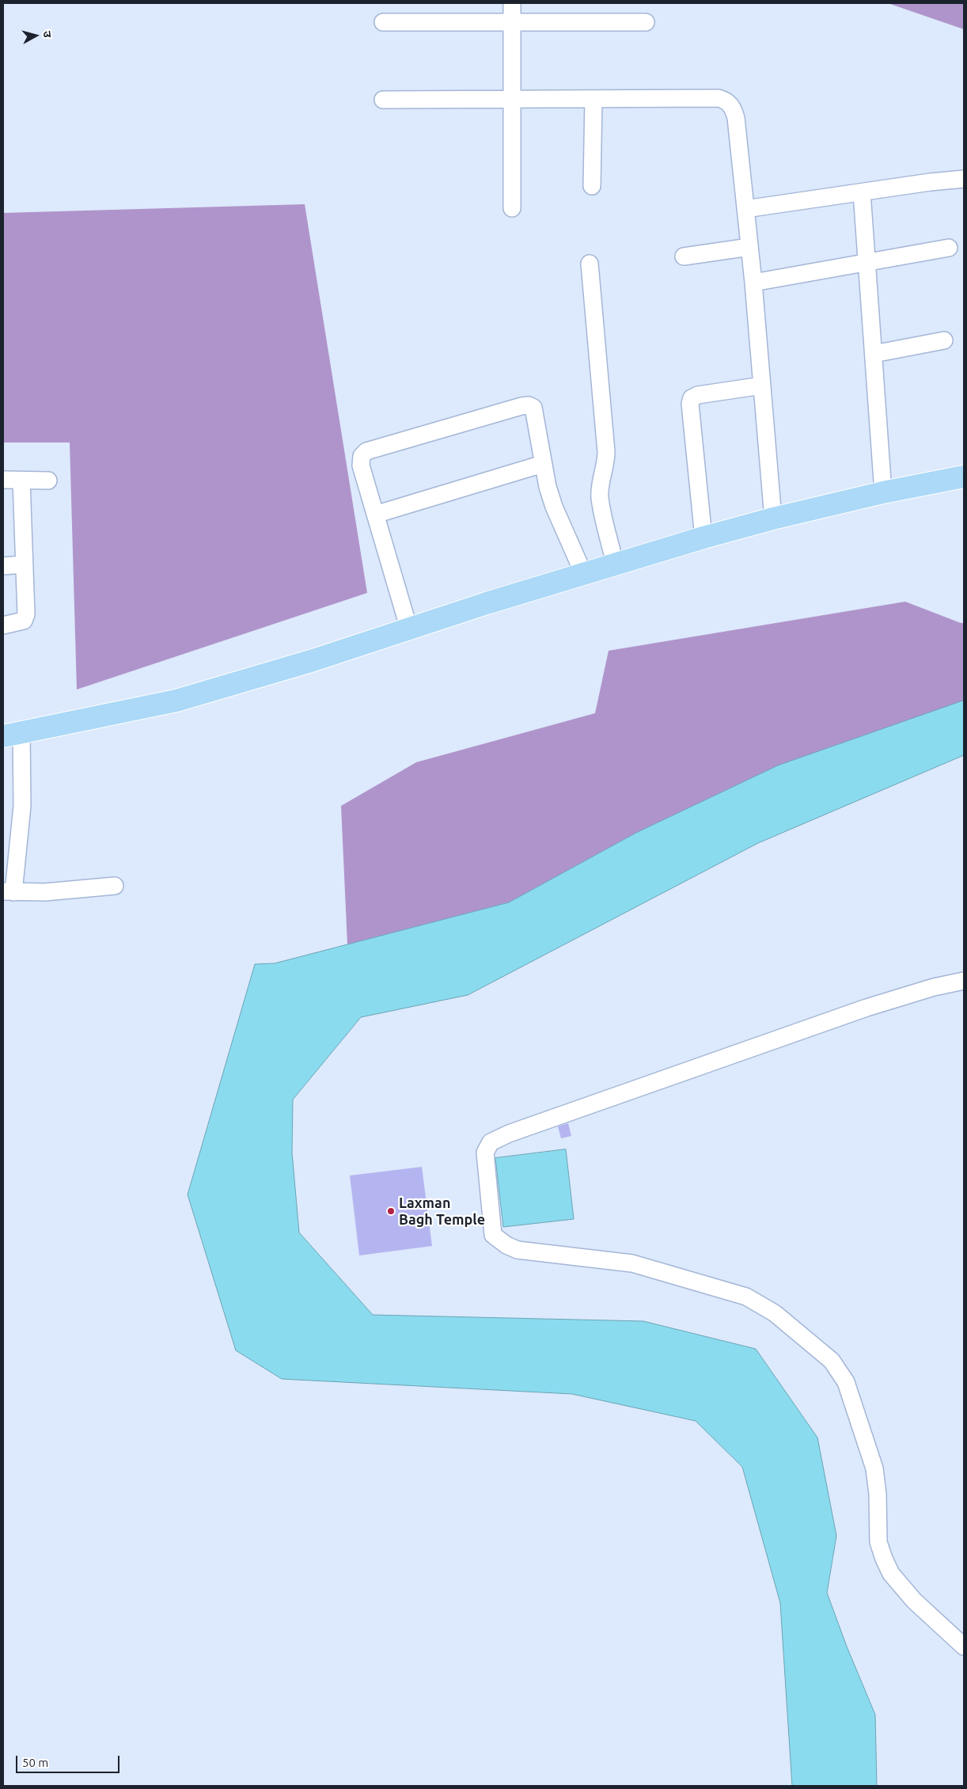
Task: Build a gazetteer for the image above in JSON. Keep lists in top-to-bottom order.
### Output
{
  "places": ["Laxman Bagh Temple"],
  "scale_bar": "50 m",
  "north": "right"
}
